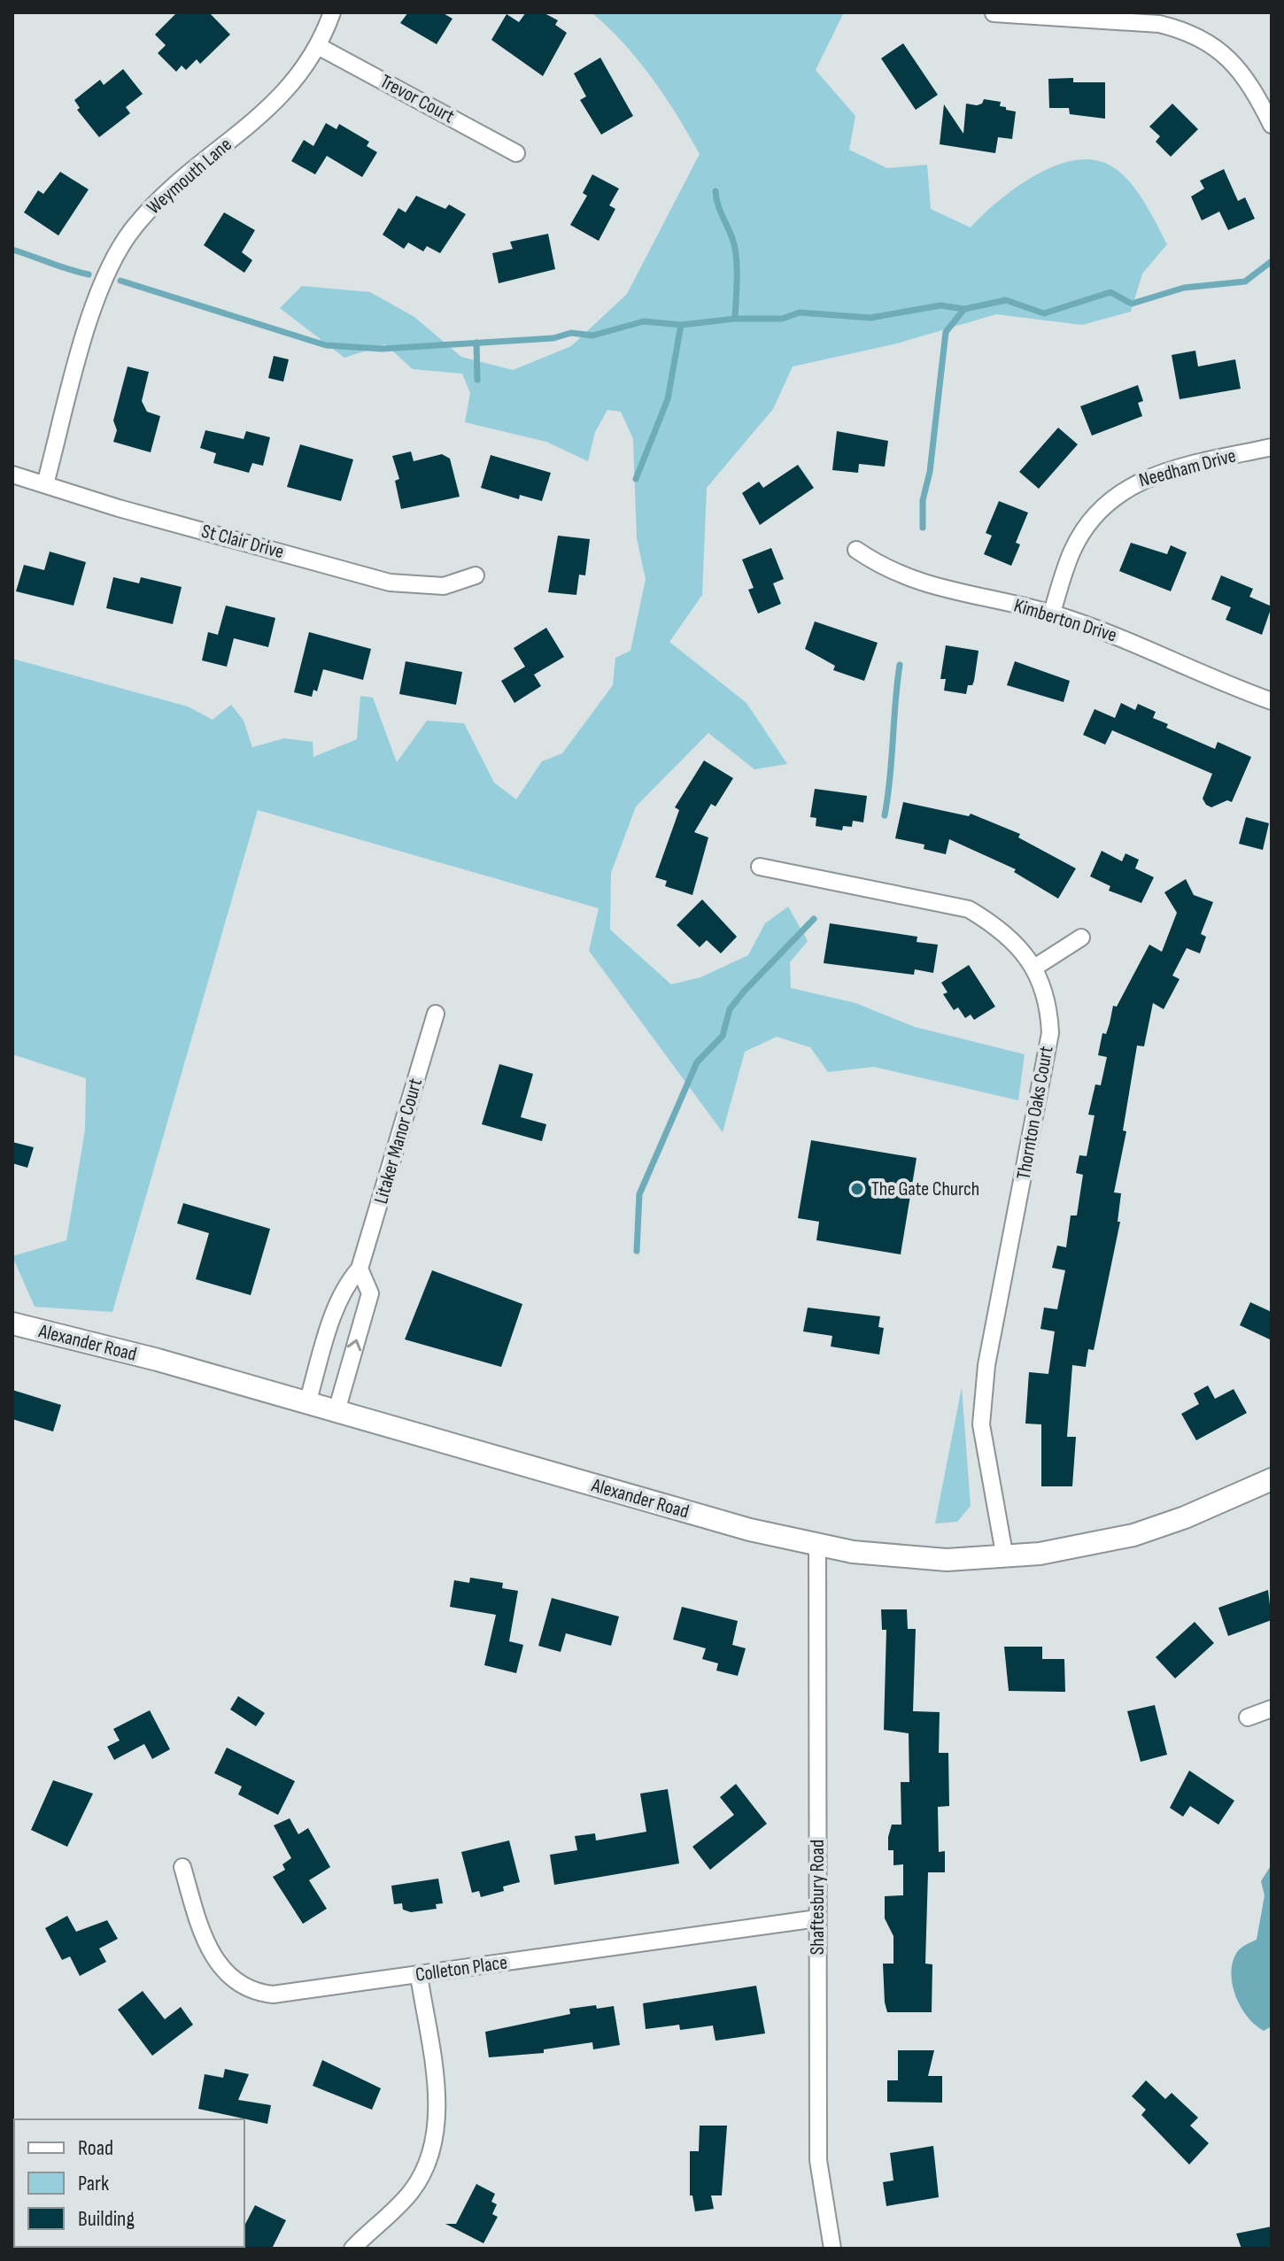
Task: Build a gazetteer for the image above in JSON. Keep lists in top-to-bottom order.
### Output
{
  "streets": {
    "street": [
      "Trevor Court",
      "Weymouth Lane",
      "Needham Drive",
      "St Clair Drive",
      "Kimberton Drive",
      "Thornton Oaks Court",
      "Litaker Manor Court",
      "Alexander Road",
      "Shaftesbury Road",
      "Colleton Place"
    ]
  },
  "crossings": [
    ["Trevor Court", "Weymouth Lane"],
    ["Weymouth Lane", "St Clair Drive"],
    ["Needham Drive", "Kimberton Drive"],
    ["Thornton Oaks Court", "Alexander Road"],
    ["Litaker Manor Court", "Alexander Road"],
    ["Alexander Road", "Shaftesbury Road"],
    ["Shaftesbury Road", "Colleton Place"]
  ],
  "places": ["The Gate Church"],
  "legend": ["Road", "Park", "Building"]
}
